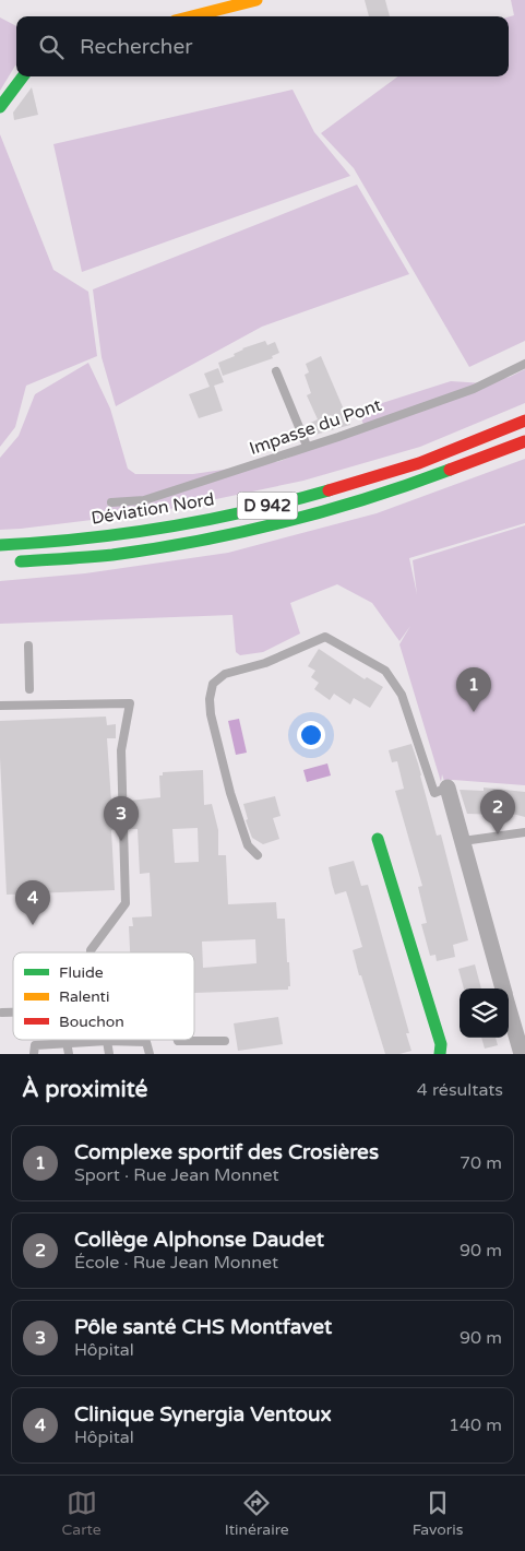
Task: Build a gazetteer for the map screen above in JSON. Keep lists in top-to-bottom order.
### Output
{
  "streets": {
    "main road": ["D 942", "Déviation Nord"],
    "lane": ["Impasse du Pont"]
  },
  "legend": ["Fluide", "Ralenti", "Bouchon"],
  "page": {
    "search": "Rechercher",
    "pins": [
      "1",
      "2",
      "3",
      "4"
    ],
    "heading": ["À proximité", "4 résultats"],
    "list": [
      {
        "mark": "1",
        "name": "Complexe sportif des Crosières",
        "note": "Sport · Rue Jean Monnet",
        "value": "70 m"
      },
      {
        "mark": "2",
        "name": "Collège Alphonse Daudet",
        "note": "École · Rue Jean Monnet",
        "value": "90 m"
      },
      {
        "mark": "3",
        "name": "Pôle santé CHS Montfavet",
        "note": "Hôpital",
        "value": "90 m"
      },
      {
        "mark": "4",
        "name": "Clinique Synergia Ventoux",
        "note": "Hôpital",
        "value": "140 m"
      }
    ],
    "nav": ["Carte", "Itinéraire", "Favoris"]
  }
}
